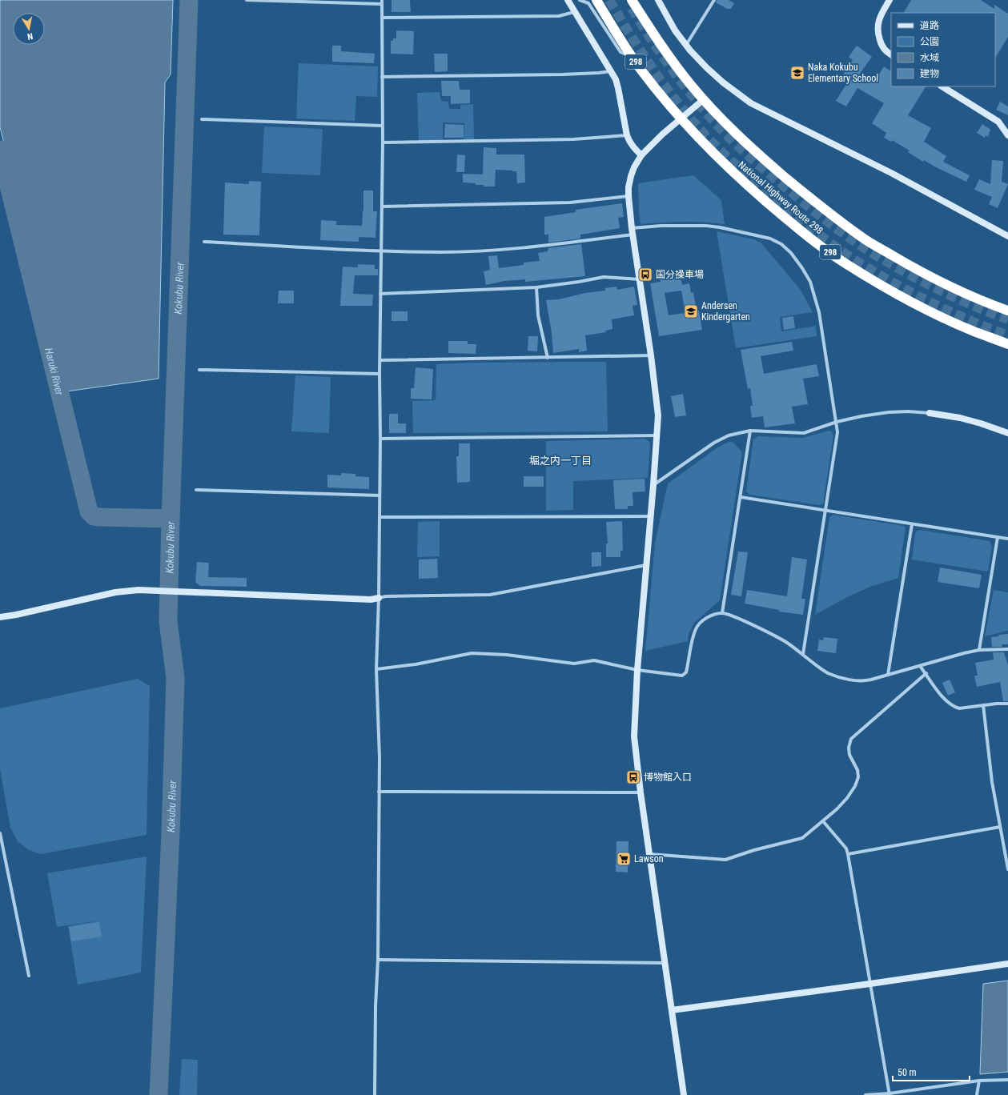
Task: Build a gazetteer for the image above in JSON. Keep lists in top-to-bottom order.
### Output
{
  "streets": {
    "highway": ["298", "National Highway Route 298"]
  },
  "districts": ["堀之内一丁目"],
  "water": ["Kokubu River", "Haruki River"],
  "places": {
    "school or university": ["Naka Kokubu Elementary School", "Andersen Kindergarten"],
    "bus stop": ["国分操車場", "博物館入口"],
    "supermarket": ["Lawson"]
  },
  "legend": [
    "道路",
    "公園",
    "水域",
    "建物"
  ],
  "scale_bar": "50 m",
  "north": "bottom"
}
